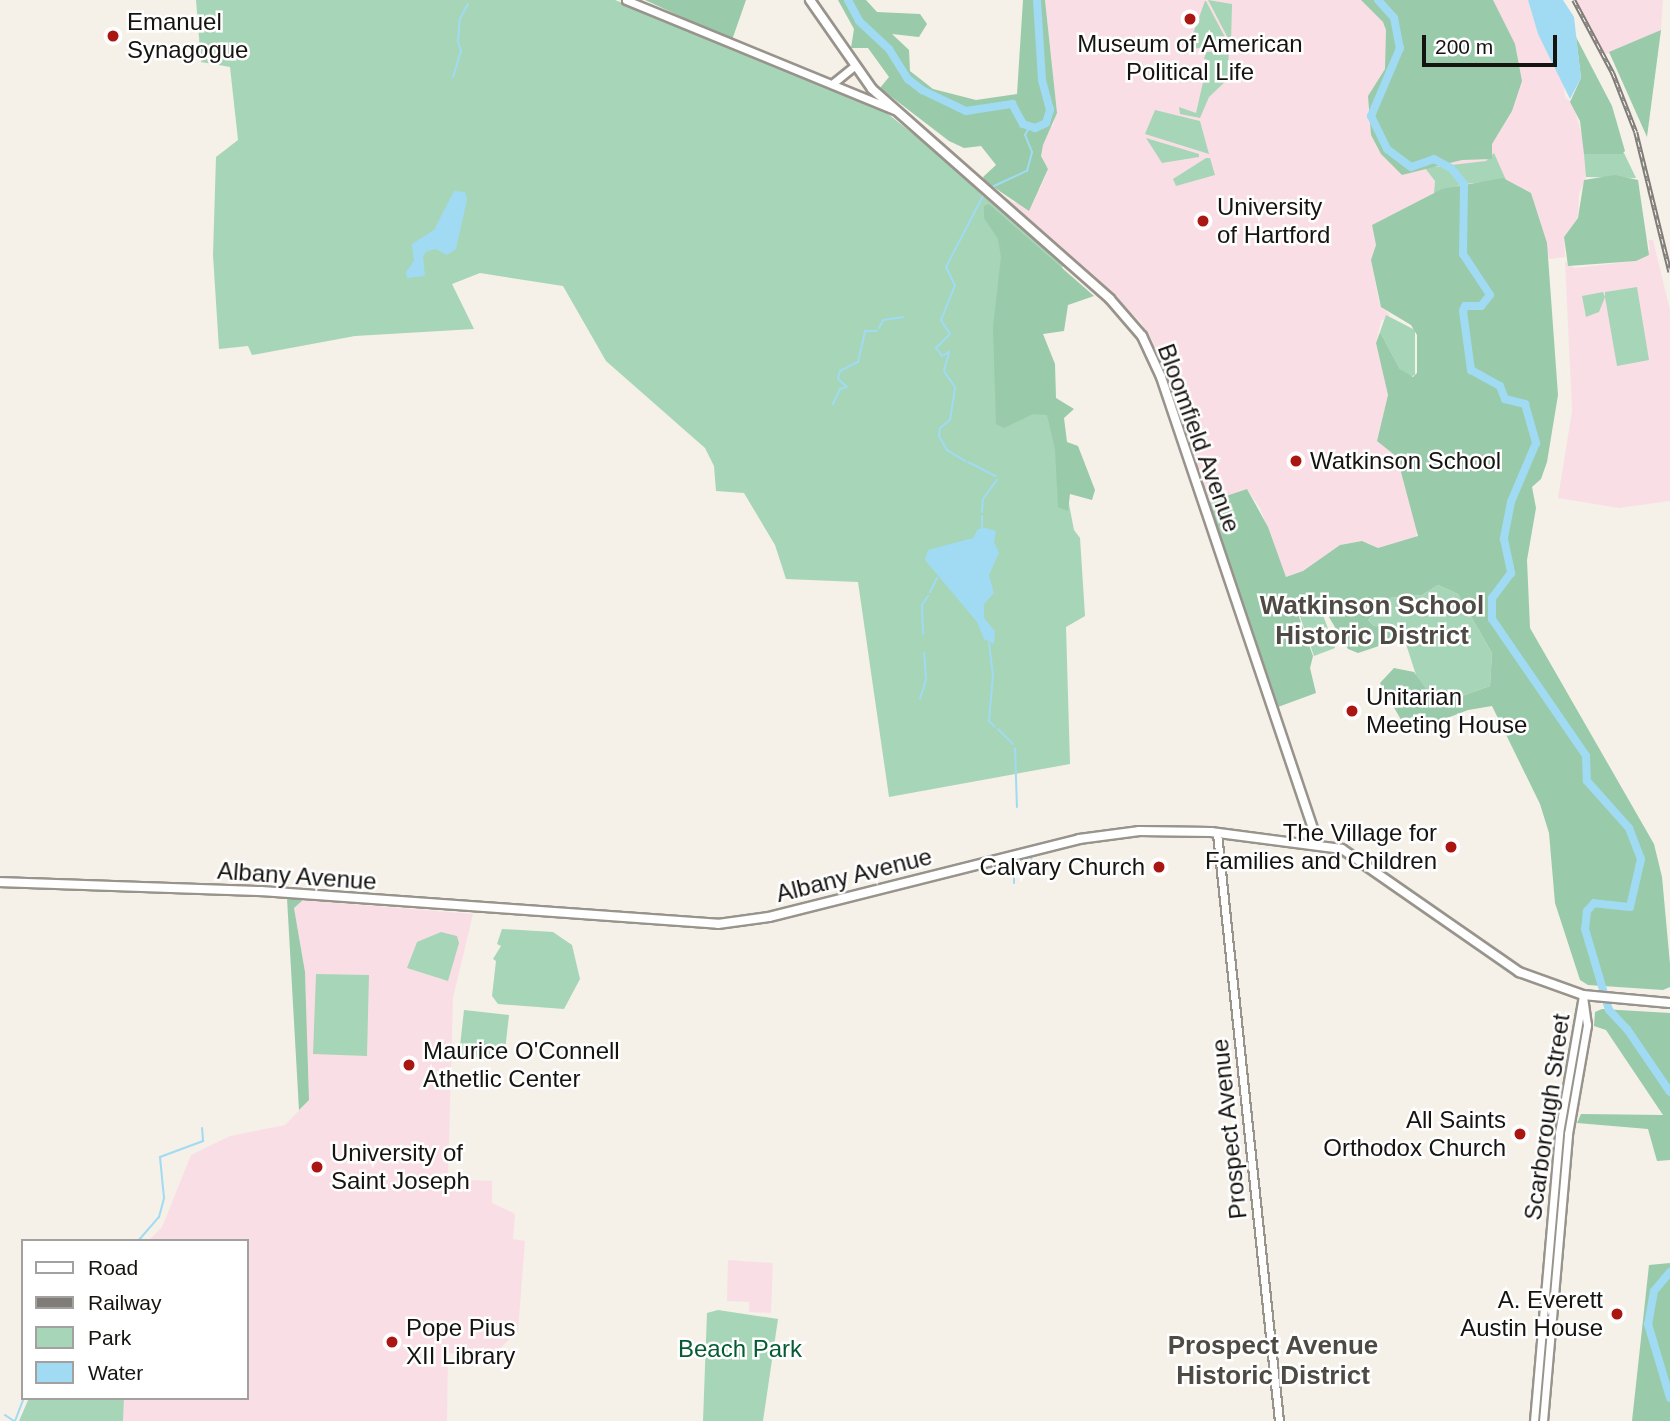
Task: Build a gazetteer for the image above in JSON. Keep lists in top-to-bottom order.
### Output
{
  "streets": {
    "main road": [
      "Bloomfield Avenue",
      "Albany Avenue",
      "Scarborough Street",
      "Prospect Avenue"
    ]
  },
  "crossings": [
    ["Bloomfield Avenue", "Albany Avenue"],
    ["Albany Avenue", "Scarborough Street"],
    ["Albany Avenue", "Prospect Avenue"]
  ],
  "districts": ["Watkinson School Historic District", "Prospect Avenue Historic District"],
  "parks": ["Beach Park"],
  "places": [
    "Museum of American Political Life",
    "Emanuel Synagogue",
    "University of Hartford",
    "Watkinson School",
    "Unitarian Meeting House",
    "The Village for Families and Children",
    "Calvary Church",
    "Maurice O'Connell Athetlic Center",
    "All Saints Orthodox Church",
    "University of Saint Joseph",
    "A. Everett Austin House",
    "Pope Pius XII Library"
  ],
  "legend": [
    "Road",
    "Railway",
    "Park",
    "Water"
  ],
  "scale_bar": "200 m"
}
